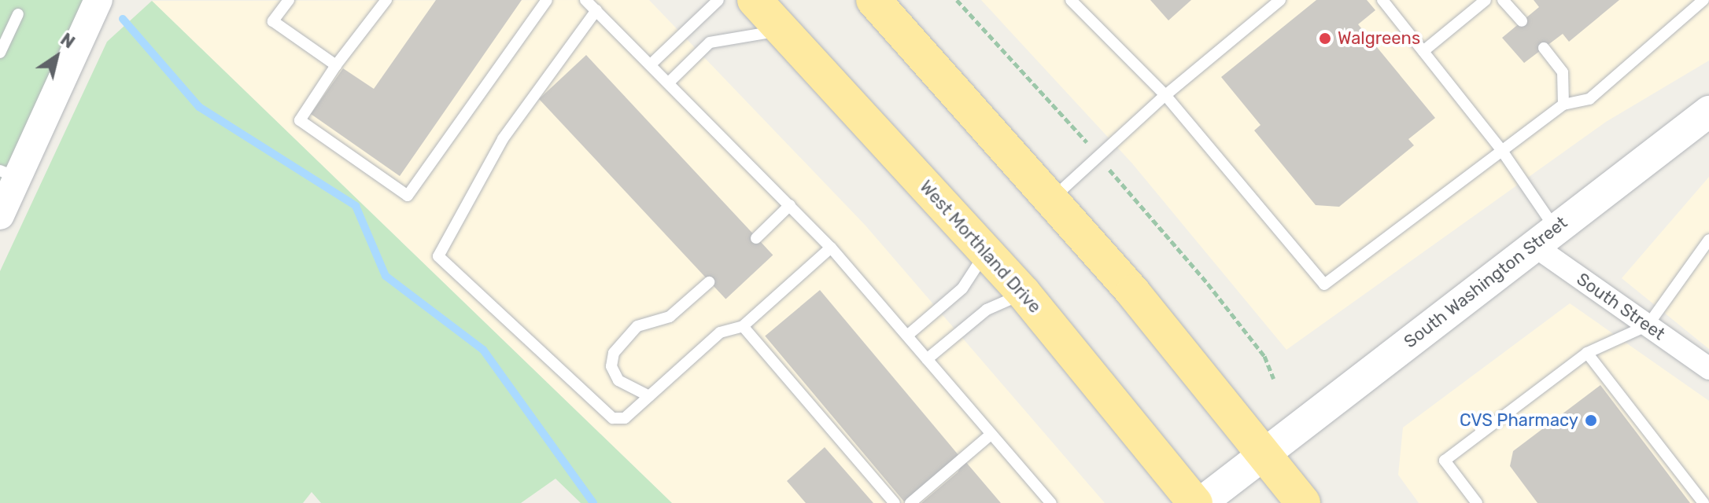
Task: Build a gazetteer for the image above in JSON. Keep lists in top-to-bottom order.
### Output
{
  "streets": {
    "highway": ["West Morthland Drive"],
    "main road": ["South Washington Street"],
    "street": ["South Street"]
  },
  "crossings": [
    ["South Washington Street", "South Street"]
  ],
  "places": ["Walgreens", "CVS Pharmacy"],
  "north": "top right"
}
